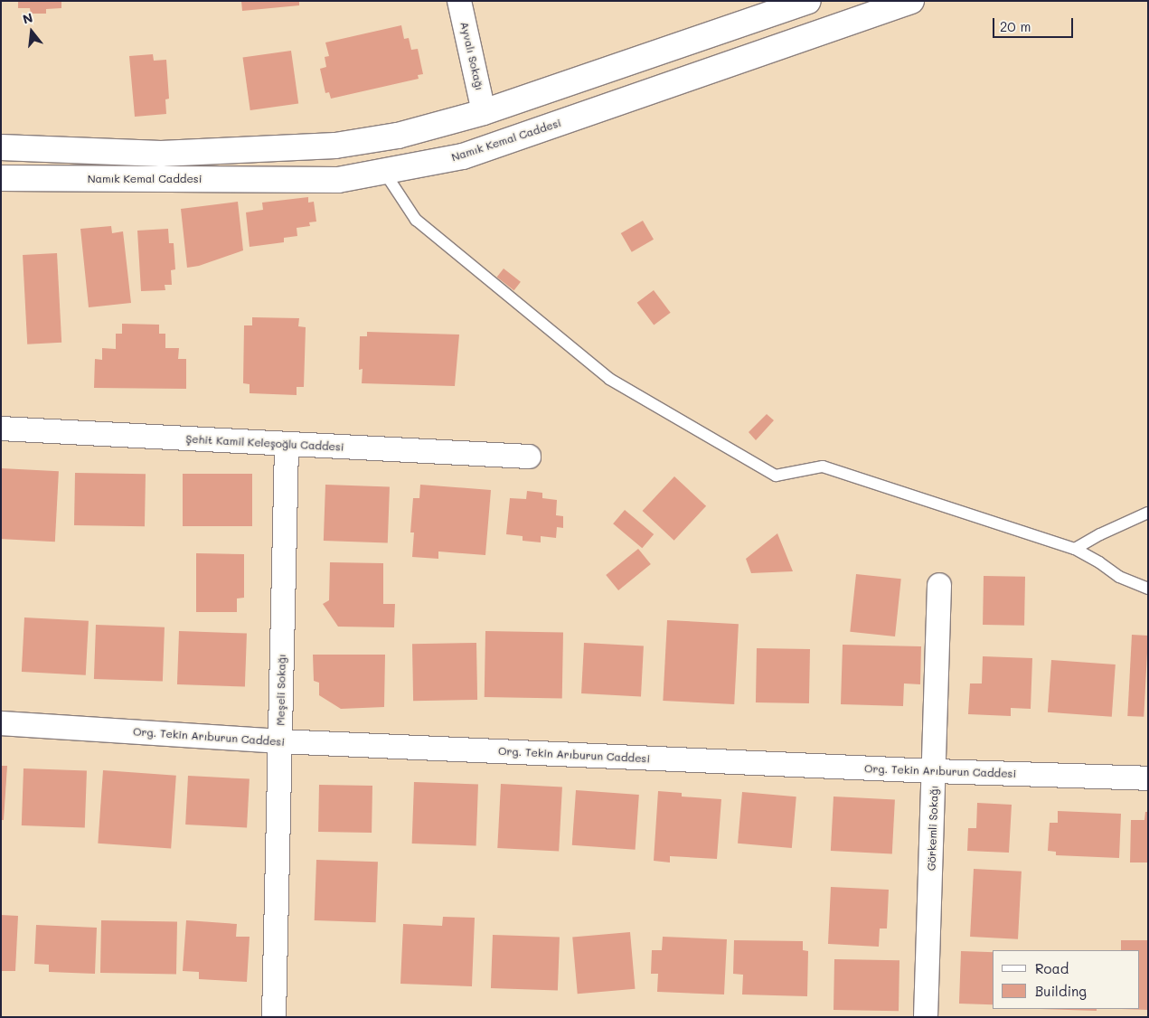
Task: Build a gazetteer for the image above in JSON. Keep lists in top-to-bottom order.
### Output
{
  "streets": {
    "street": [
      "Ayvalı Sokağı",
      "Namık Kemal Caddesi",
      "Şehit Kamil Keleşoğlu Caddesi",
      "Meşeli Sokağı",
      "Org. Tekin Arıburun Caddesi",
      "Görkemli Sokağı"
    ]
  },
  "crossings": [
    ["Şehit Kamil Keleşoğlu Caddesi", "Meşeli Sokağı"],
    ["Meşeli Sokağı", "Org. Tekin Arıburun Caddesi"],
    ["Org. Tekin Arıburun Caddesi", "Görkemli Sokağı"]
  ],
  "legend": ["Road", "Building"],
  "scale_bar": "20 m",
  "north": "top"
}
